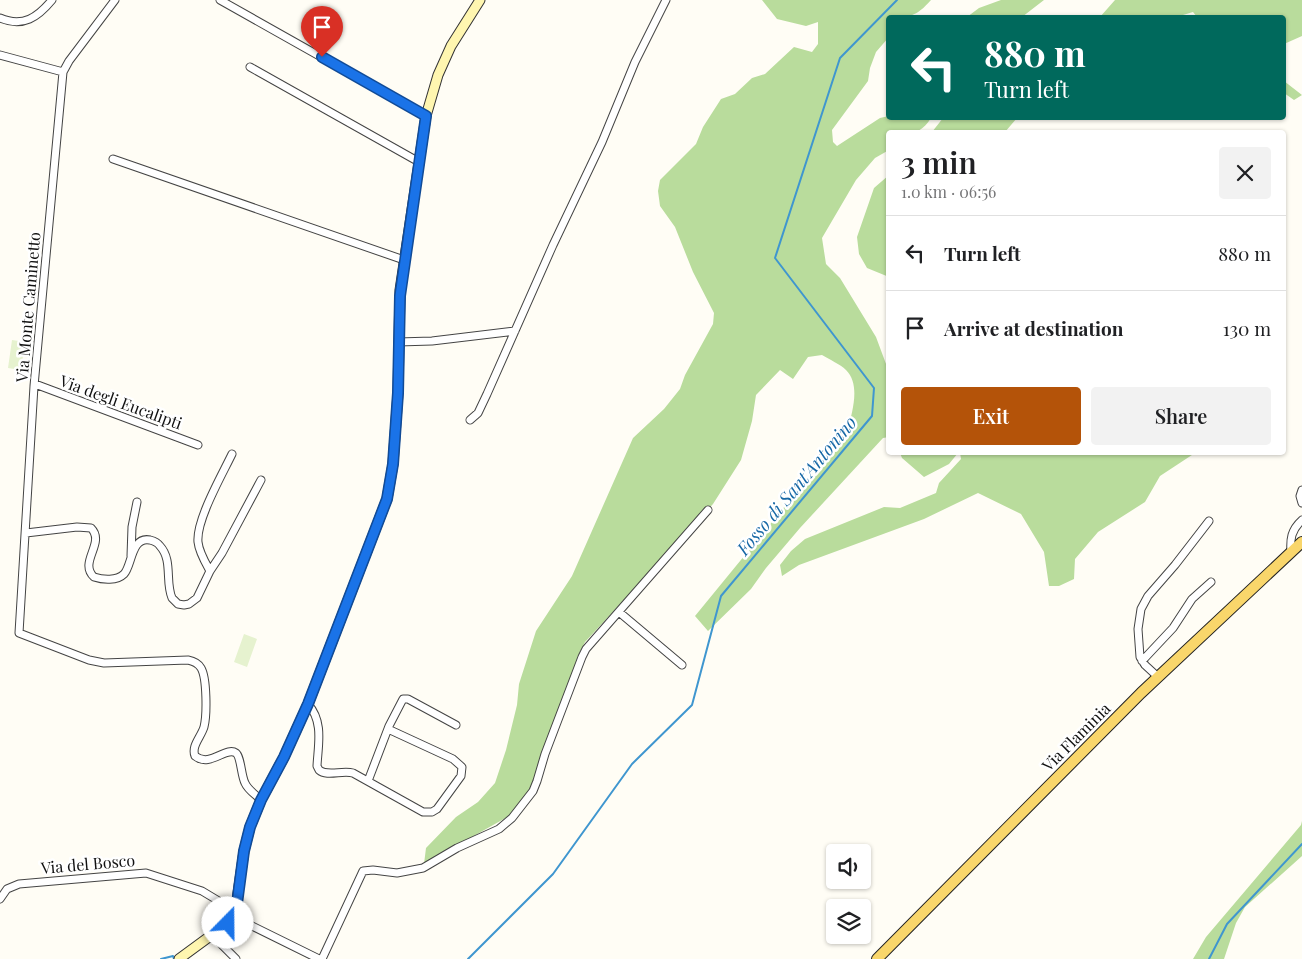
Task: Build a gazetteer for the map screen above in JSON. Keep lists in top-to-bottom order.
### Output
{
  "streets": {
    "main road": ["Via Flaminia"],
    "street": ["Via Monte Caminetto", "Via degli Eucalipti", "Via del Bosco"]
  },
  "crossings": [
    ["Via Monte Caminetto", "Via degli Eucalipti"]
  ],
  "water": ["Fosso di Sant'Antonino"],
  "page": {
    "turn": ["880 m", "Turn left"],
    "heading": ["3 min", "1.0 km · 06:56"],
    "list": [
      {
        "name": "Turn left",
        "value": "880 m"
      },
      {
        "name": "Arrive at destination",
        "value": "130 m"
      }
    ],
    "buttons": ["Exit", "Share"]
  }
}
